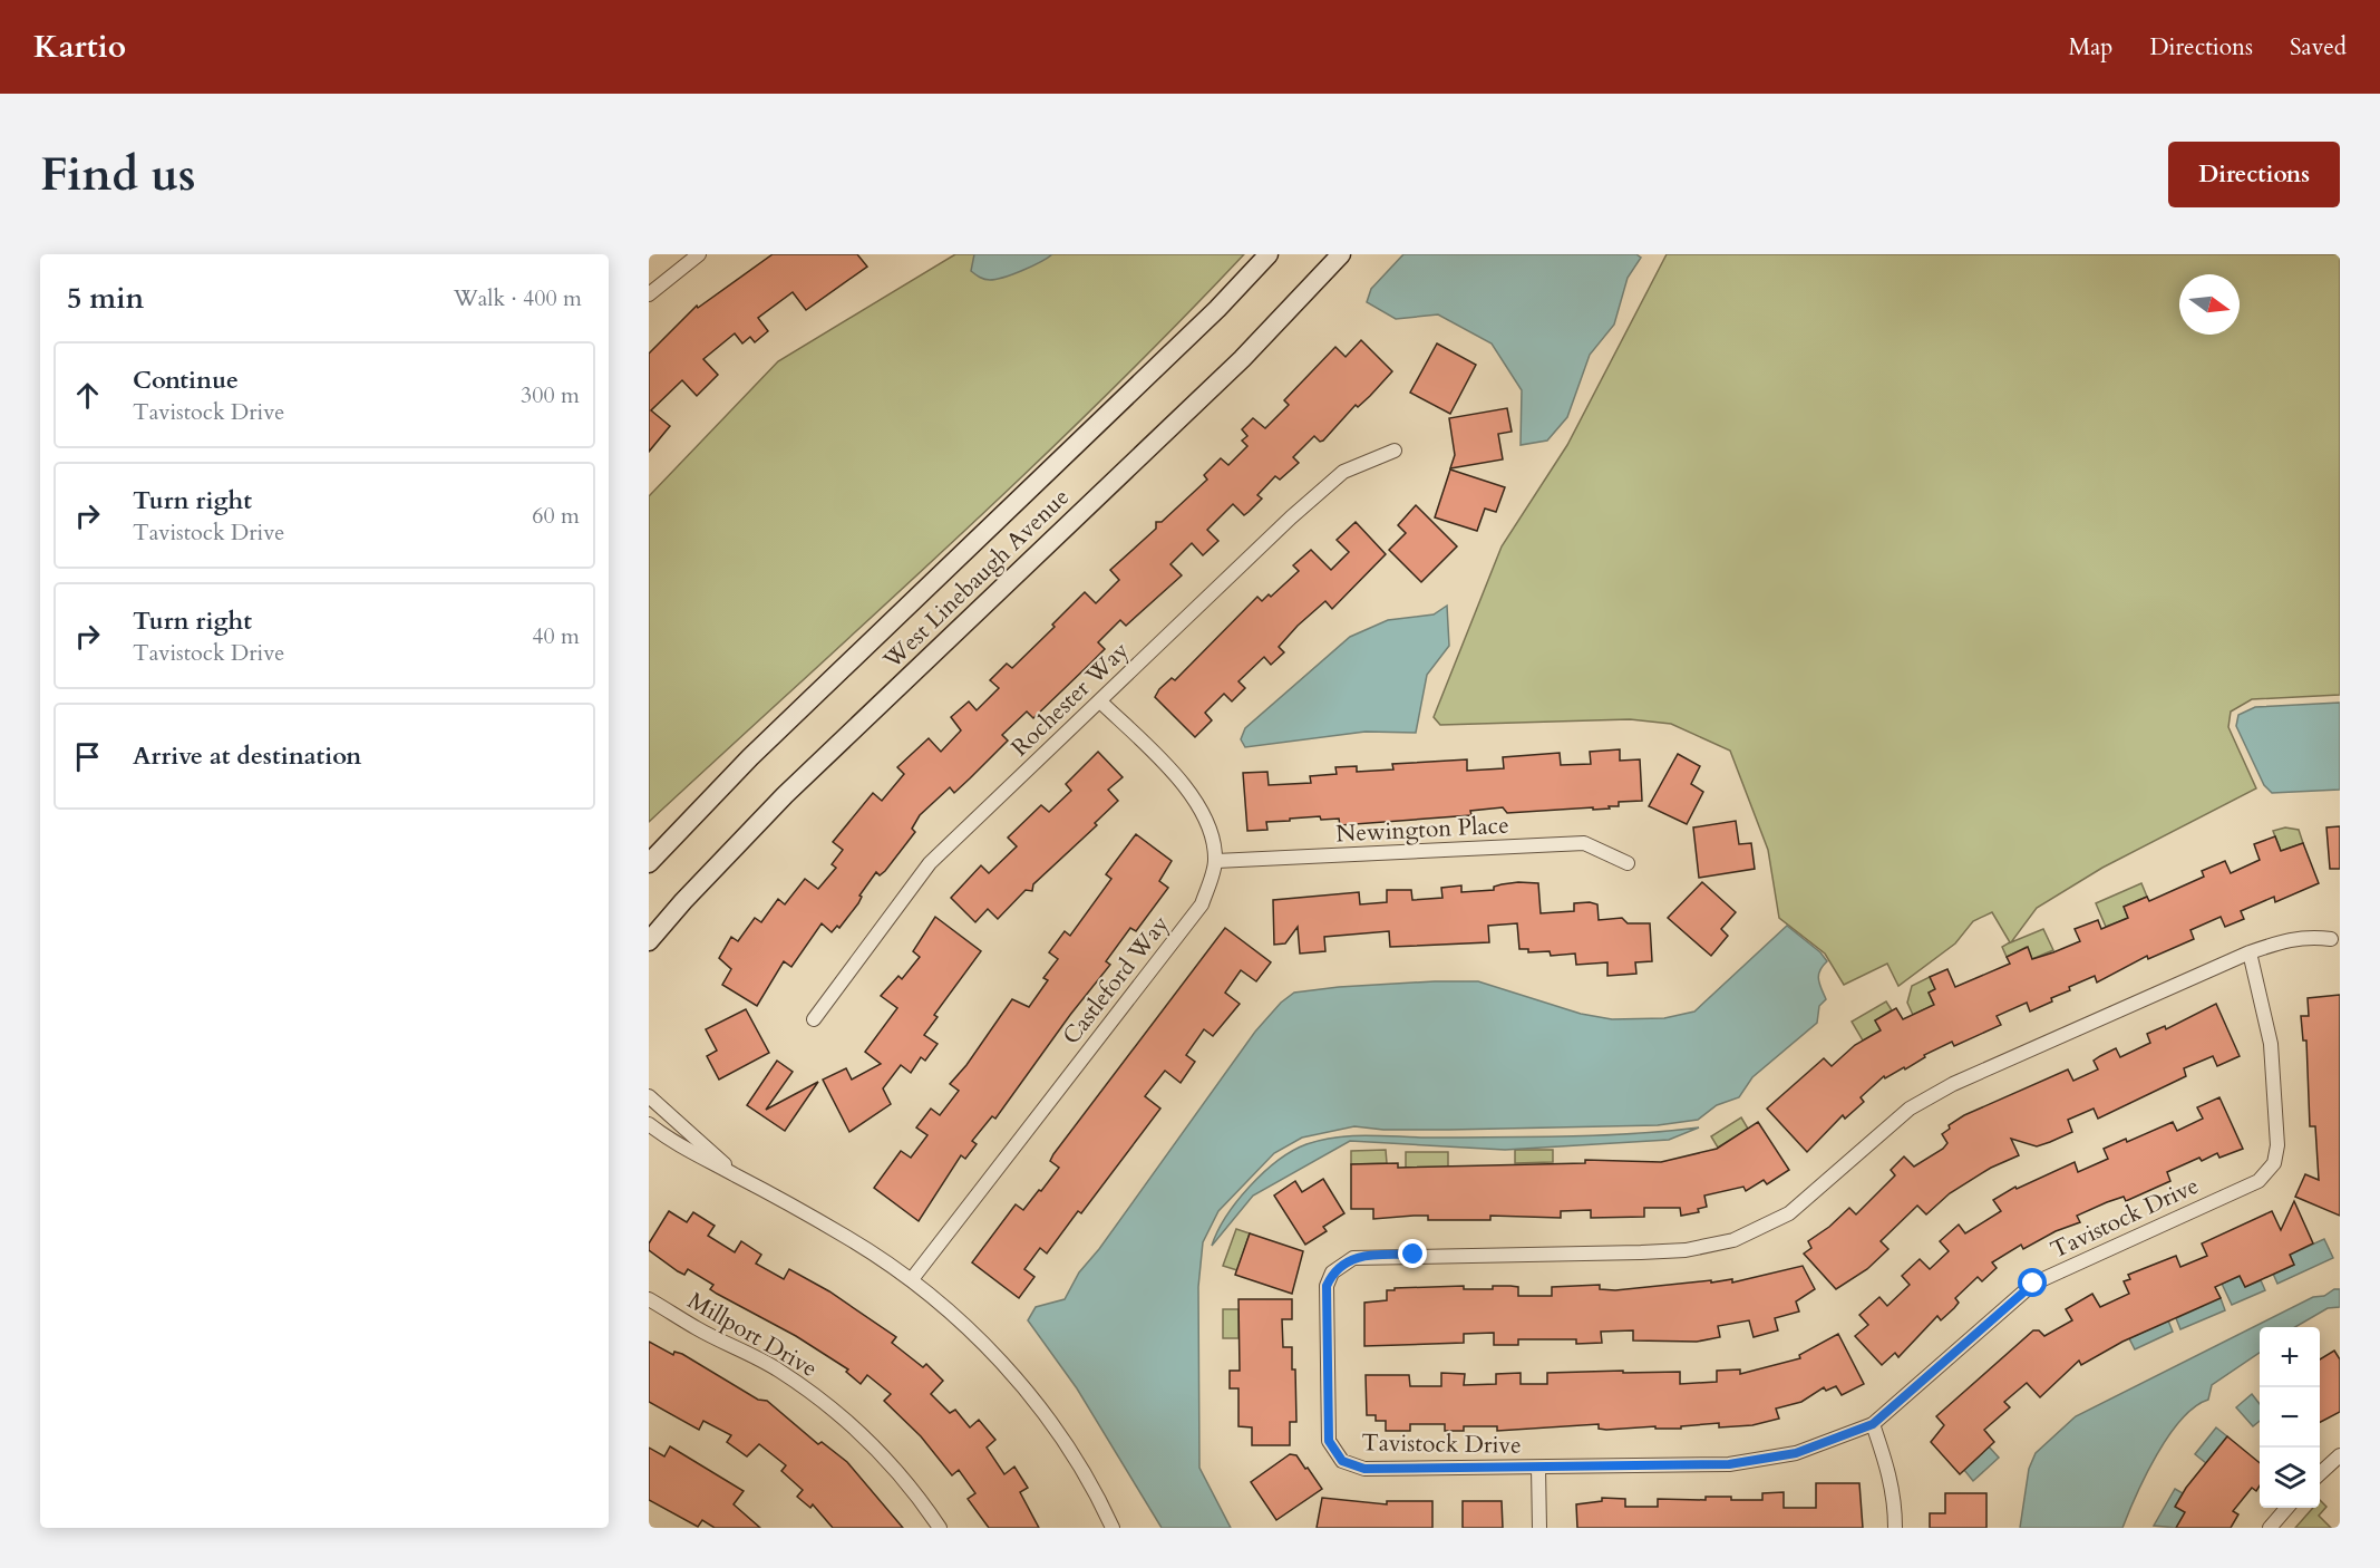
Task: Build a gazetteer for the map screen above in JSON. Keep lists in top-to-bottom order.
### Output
{
  "streets": {
    "main road": ["West Linebaugh Avenue"],
    "street": [
      "Rochester Way",
      "Newington Place",
      "Castleford Way",
      "Tavistock Drive",
      "Millport Drive"
    ]
  },
  "crossings": [
    ["Rochester Way", "Castleford Way"],
    ["Newington Place", "Castleford Way"]
  ],
  "north": "right",
  "page": {
    "header": "Kartio",
    "nav": ["Map", "Directions", "Saved"],
    "buttons": "Directions",
    "title": "Find us",
    "heading": ["5 min", "Walk · 400 m"],
    "list": [
      ["Continue", "Tavistock Drive", "300 m"],
      ["Turn right", "Tavistock Drive", "60 m"],
      ["Turn right", "Tavistock Drive", "40 m"],
      "Arrive at destination"
    ],
    "map_buttons": ["+", "−"]
  }
}
